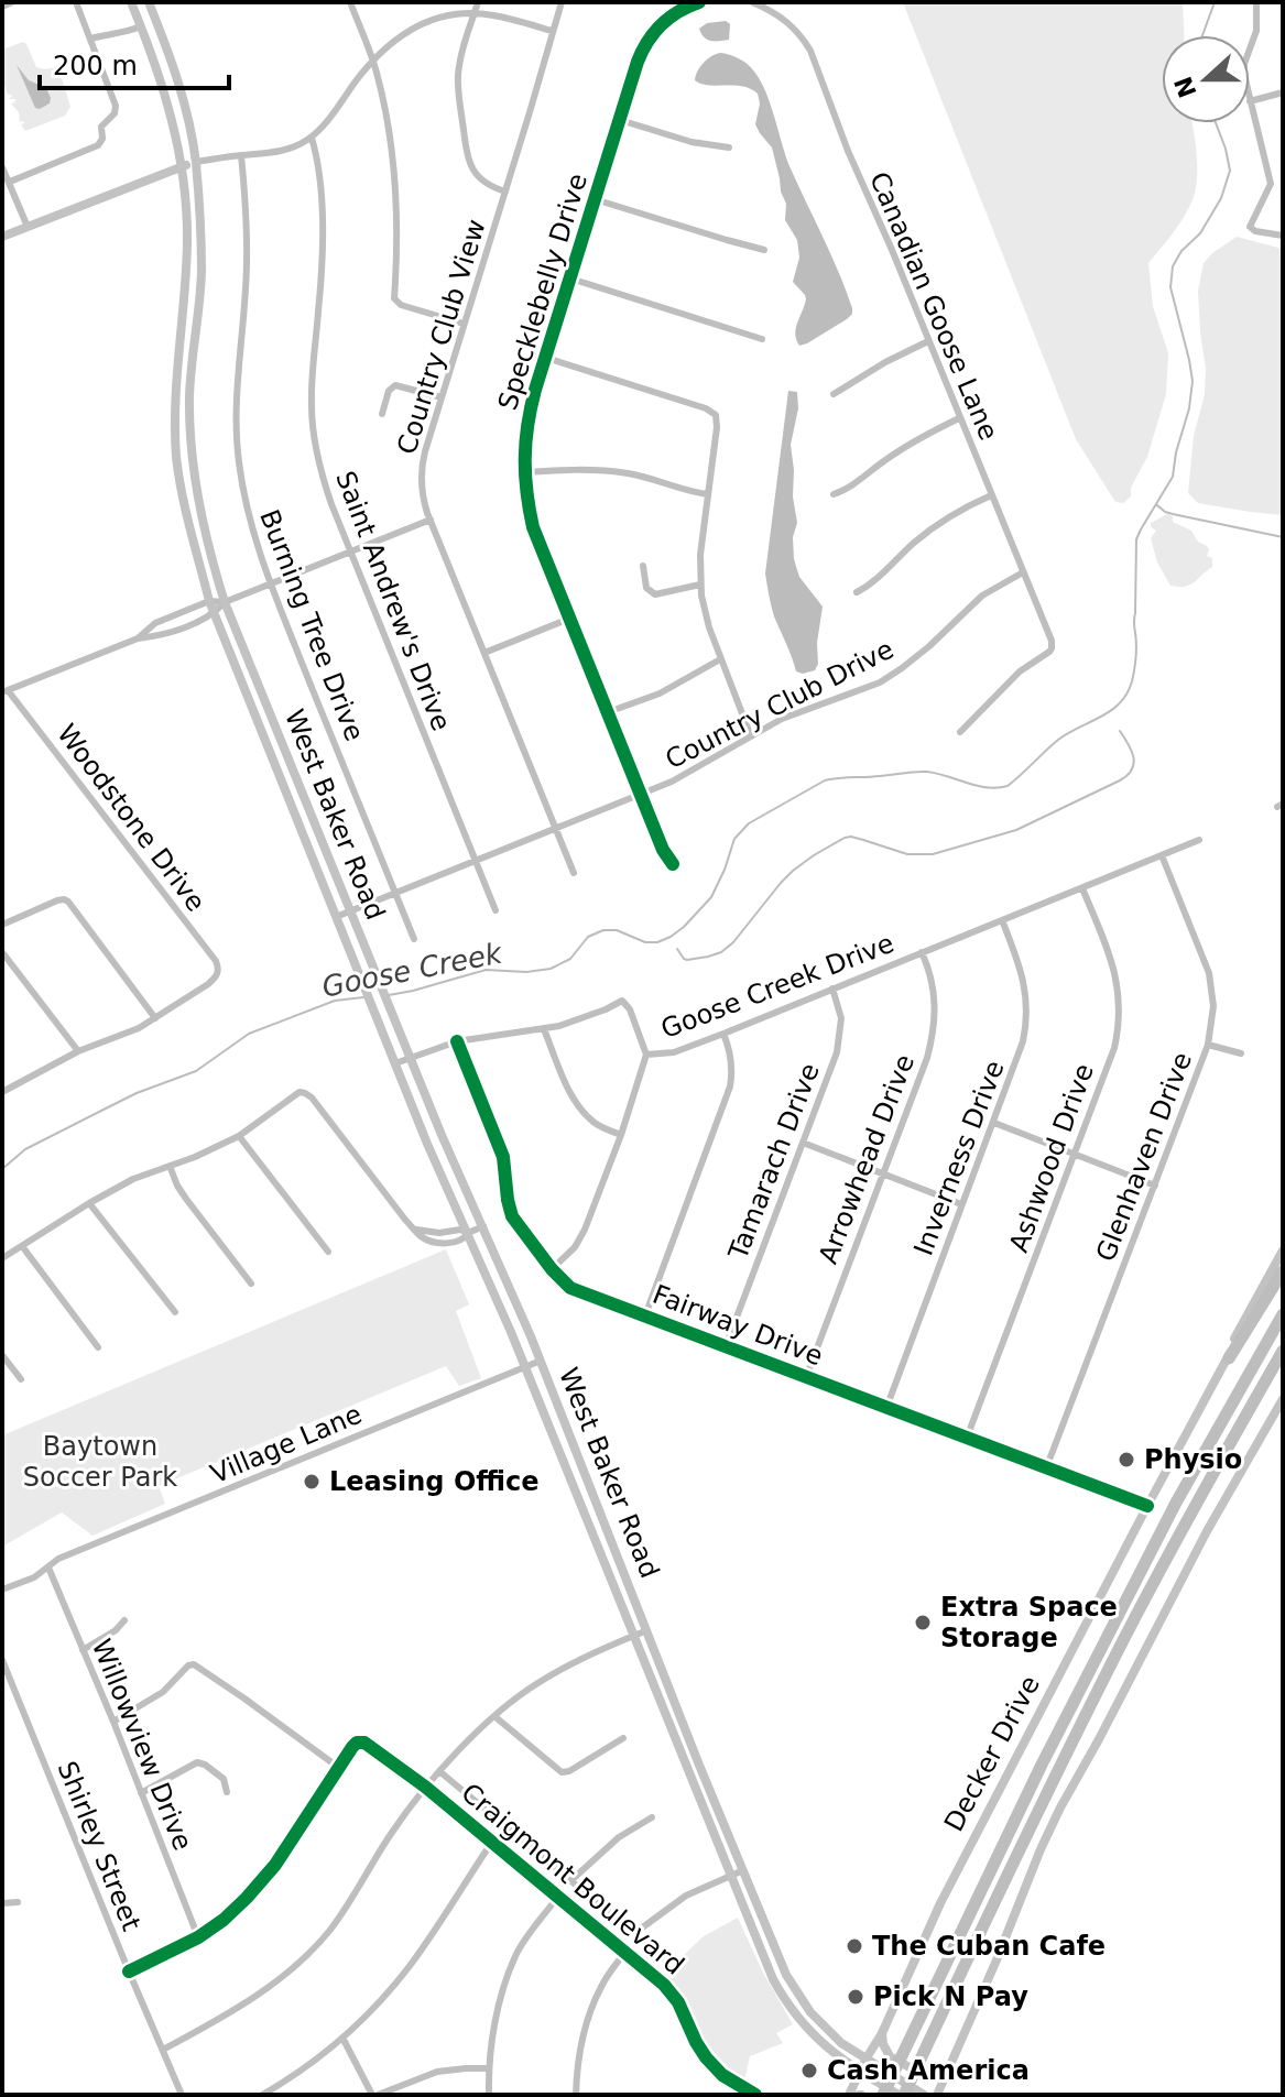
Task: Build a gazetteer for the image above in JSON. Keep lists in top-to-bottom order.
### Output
{
  "streets": {
    "highway": ["Decker Drive"],
    "main road": ["West Baker Road"],
    "street": [
      "Specklebelly Drive",
      "Canadian Goose Lane",
      "Country Club View",
      "Saint Andrew's Drive",
      "Burning Tree Drive",
      "Country Club Drive",
      "Woodstone Drive",
      "Goose Creek Drive",
      "Glenhaven Drive",
      "Inverness Drive",
      "Ashwood Drive",
      "Arrowhead Drive",
      "Tamarach Drive",
      "Fairway Drive",
      "Village Lane",
      "Willowview Drive",
      "Shirley Street",
      "Craigmont Boulevard"
    ]
  },
  "crossings": [
    ["Specklebelly Drive", "Country Club Drive"],
    ["Canadian Goose Lane", "Country Club Drive"],
    ["Country Club View", "Country Club Drive"],
    ["Saint Andrew's Drive", "Country Club Drive"],
    ["Burning Tree Drive", "Country Club Drive"],
    ["Country Club Drive", "West Baker Road"],
    ["West Baker Road", "Goose Creek Drive"],
    ["West Baker Road", "Village Lane"],
    ["West Baker Road", "Decker Drive"],
    ["Goose Creek Drive", "Glenhaven Drive"],
    ["Goose Creek Drive", "Inverness Drive"],
    ["Goose Creek Drive", "Ashwood Drive"],
    ["Goose Creek Drive", "Arrowhead Drive"],
    ["Goose Creek Drive", "Tamarach Drive"],
    ["Goose Creek Drive", "Fairway Drive"],
    ["Glenhaven Drive", "Fairway Drive"],
    ["Inverness Drive", "Fairway Drive"],
    ["Ashwood Drive", "Fairway Drive"],
    ["Arrowhead Drive", "Fairway Drive"],
    ["Tamarach Drive", "Fairway Drive"],
    ["Fairway Drive", "Decker Drive"],
    ["Village Lane", "Willowview Drive"]
  ],
  "water": ["Goose Creek"],
  "parks": ["Baytown Soccer Park"],
  "places": [
    "Physio",
    "Leasing Office",
    "Extra Space Storage",
    "The Cuban Cafe",
    "Pick N Pay",
    "Cash America"
  ],
  "scale_bar": "200 m",
  "north": "left"
}
